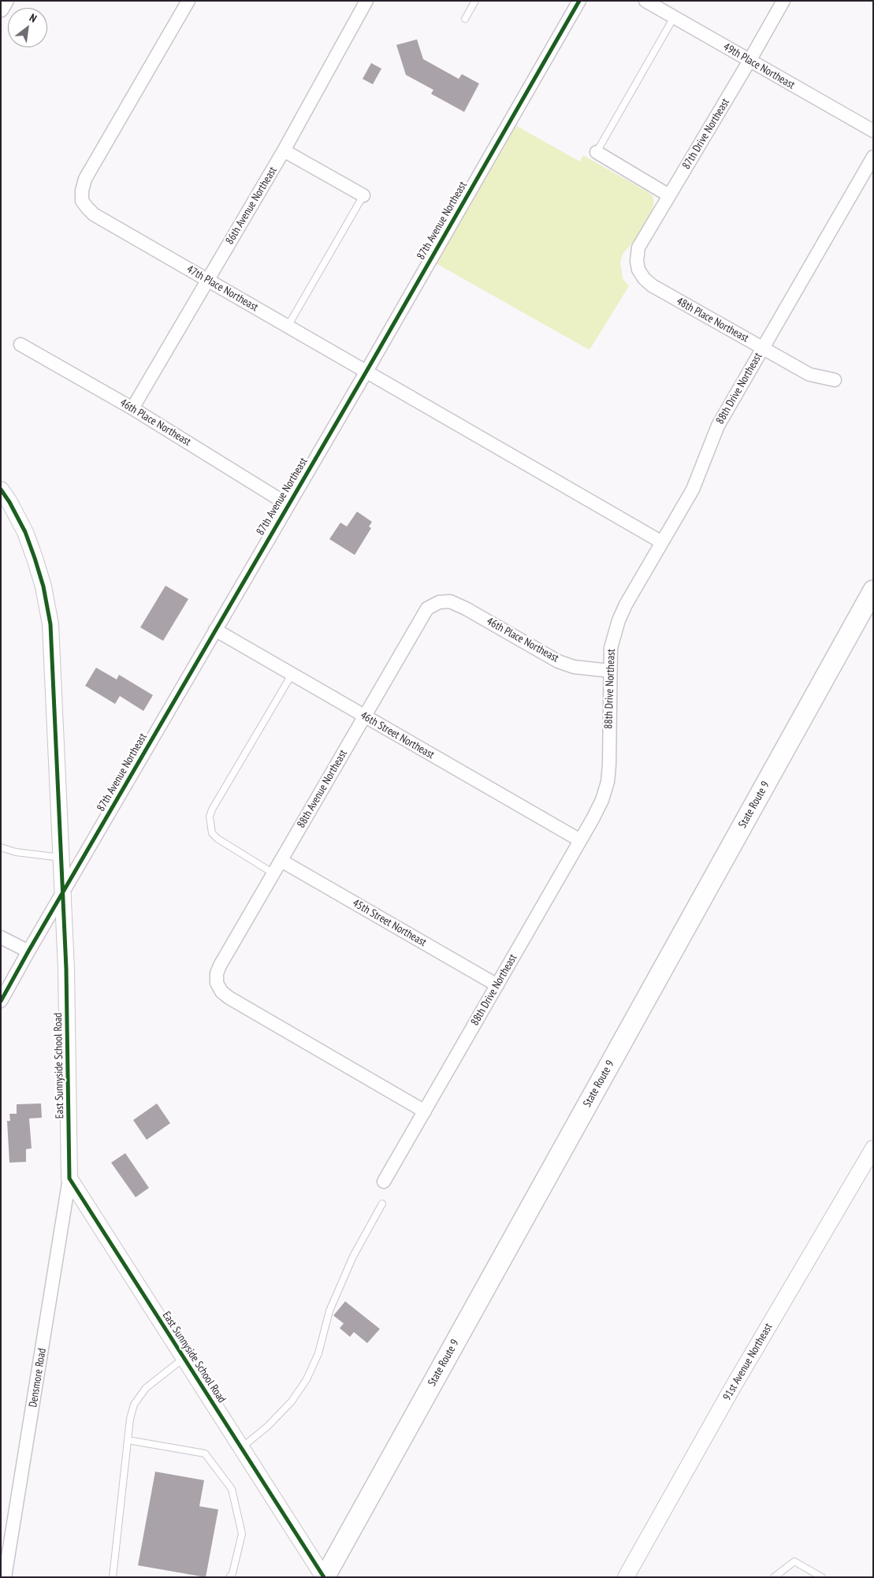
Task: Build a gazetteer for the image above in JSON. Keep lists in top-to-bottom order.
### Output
{
  "streets": {
    "main road": ["State Route 9"],
    "street": [
      "49th Place Northeast",
      "87th Drive Northeast",
      "86th Avenue Northeast",
      "87th Avenue Northeast",
      "47th PIace Northeast",
      "48th Place Northeast",
      "88th Drive Northeast",
      "46th Place Northeast",
      "46th Street Northeast",
      "88th Avenue Northeast",
      "45th Street Northeast",
      "East Sunnyside School Road",
      "91st Avenue Northeast",
      "Densmore Road"
    ]
  },
  "crossings": [
    ["49th Place Northeast", "87th Drive Northeast"],
    ["87th Drive Northeast", "48th Place Northeast"],
    ["86th Avenue Northeast", "47th PIace Northeast"],
    ["86th Avenue Northeast", "46th Place Northeast"],
    ["87th Avenue Northeast", "47th PIace Northeast"],
    ["87th Avenue Northeast", "46th Place Northeast"],
    ["87th Avenue Northeast", "46th Street Northeast"],
    ["87th Avenue Northeast", "East Sunnyside School Road"],
    ["47th PIace Northeast", "88th Drive Northeast"],
    ["48th Place Northeast", "88th Drive Northeast"],
    ["88th Drive Northeast", "46th Place Northeast"],
    ["88th Drive Northeast", "46th Street Northeast"],
    ["88th Drive Northeast", "88th Avenue Northeast"],
    ["88th Drive Northeast", "45th Street Northeast"],
    ["46th Place Northeast", "88th Avenue Northeast"],
    ["46th Street Northeast", "88th Avenue Northeast"],
    ["88th Avenue Northeast", "45th Street Northeast"],
    ["State Route 9", "East Sunnyside School Road"],
    ["East Sunnyside School Road", "Densmore Road"]
  ],
  "north": "top right"
}
